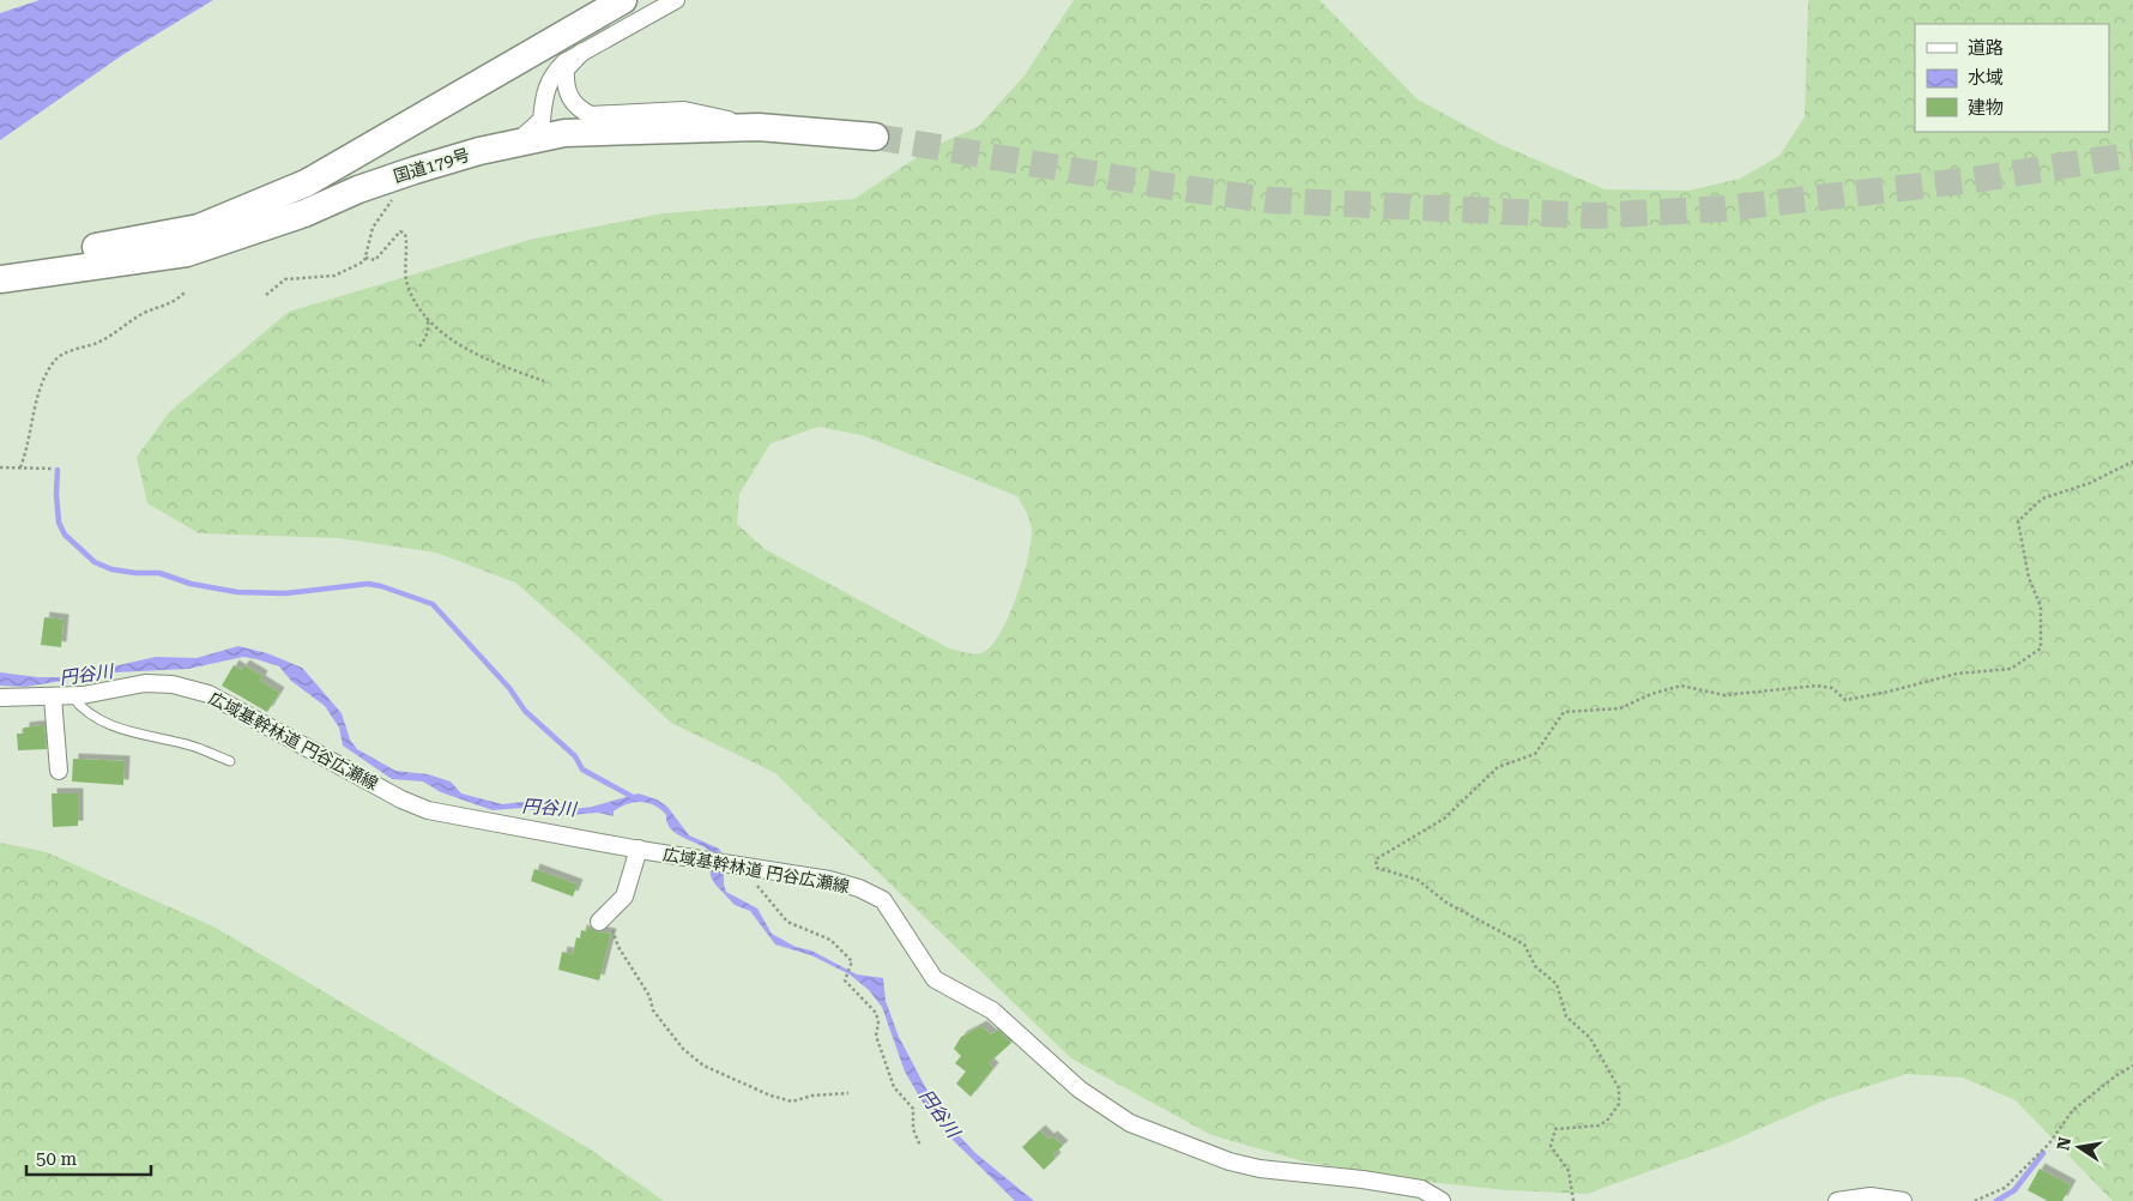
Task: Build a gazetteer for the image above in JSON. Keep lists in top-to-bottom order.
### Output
{
  "streets": {
    "highway": ["国道179号"],
    "street": ["広域基幹林道 円谷広瀬線"]
  },
  "water": ["円谷川"],
  "legend": ["道路", "水域", "建物"],
  "scale_bar": "50 m",
  "north": "left"
}
